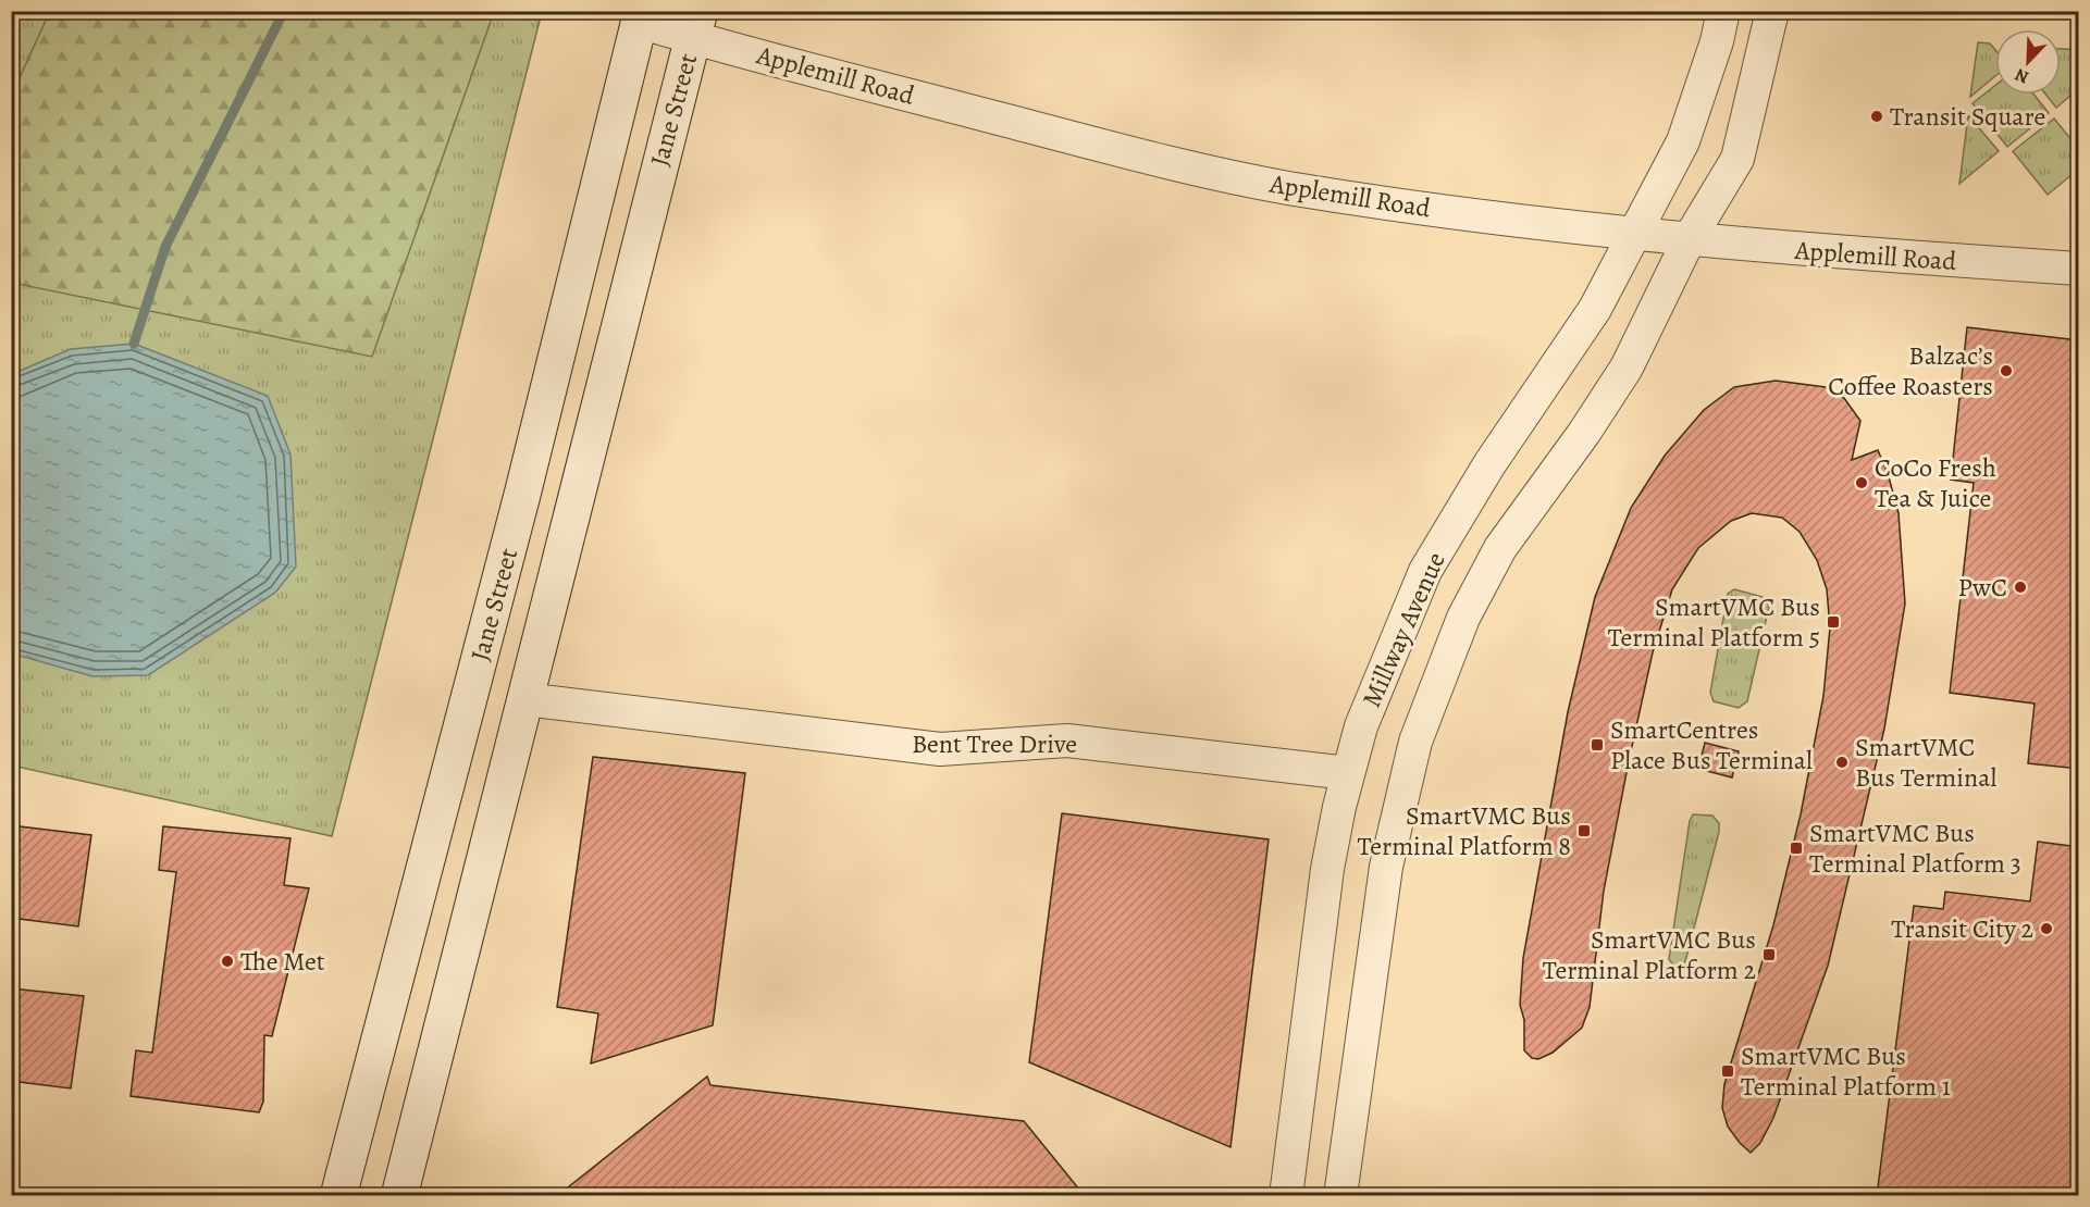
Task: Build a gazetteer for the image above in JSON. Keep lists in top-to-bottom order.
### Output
{
  "streets": {
    "main road": ["Jane Street"],
    "street": ["Applemill Road", "Millway Avenue", "Bent Tree Drive"]
  },
  "crossings": [
    ["Applemill Road", "Jane Street"],
    ["Applemill Road", "Millway Avenue"],
    ["Jane Street", "Bent Tree Drive"],
    ["Millway Avenue", "Bent Tree Drive"]
  ],
  "places": {
    "other": [
      "Transit Square",
      "Balzac’s Coffee Roasters",
      "CoCo Fresh Tea & Juice",
      "PwC",
      "SmartVMC Bus Terminal",
      "Transit City 2",
      "The Met"
    ],
    "transit": [
      "SmartVMC Bus Terminal Platform 5",
      "SmartCentres Place Bus Terminal",
      "SmartVMC Bus Terminal Platform 8",
      "SmartVMC Bus Terminal Platform 3",
      "SmartVMC Bus Terminal Platform 2",
      "SmartVMC Bus Terminal Platform 1"
    ]
  },
  "north": "bottom left"
}
